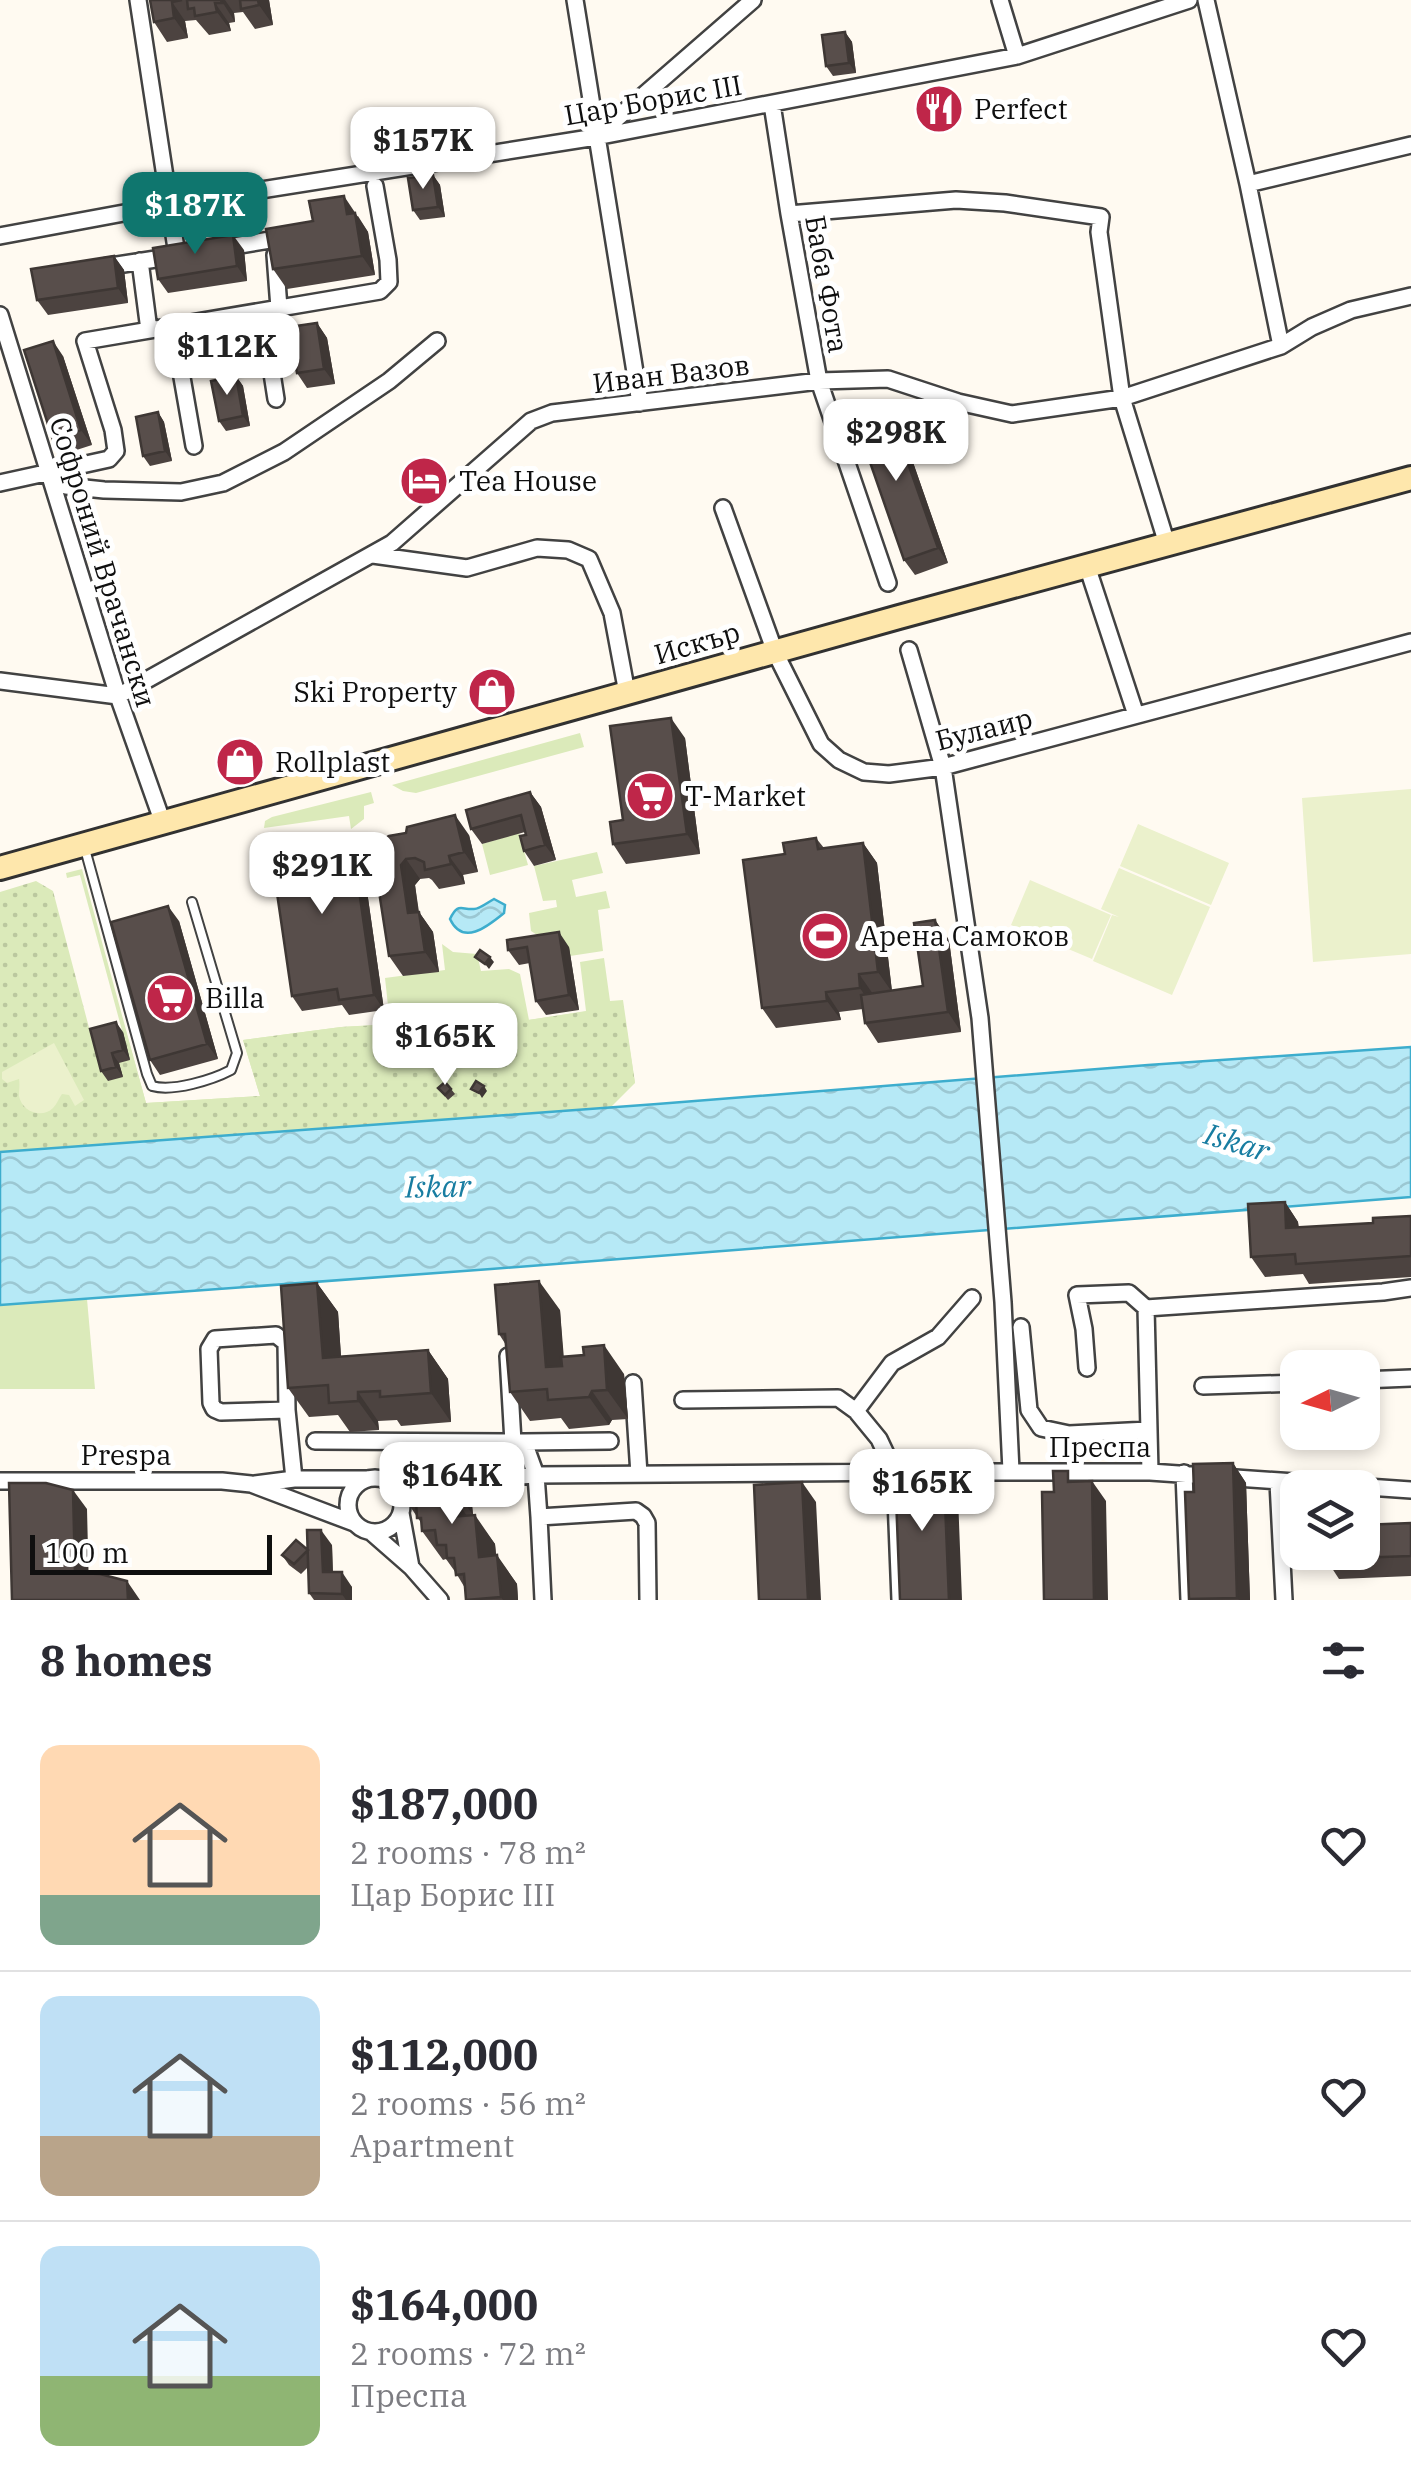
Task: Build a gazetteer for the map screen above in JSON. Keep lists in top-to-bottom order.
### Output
{
  "streets": {
    "main road": ["Искър"],
    "street": [
      "Цар Борис III",
      "Баба Фота",
      "Иван Вазов",
      "Софроний Врачански",
      "Булаир",
      "Преспа",
      "Prespa"
    ]
  },
  "crossings": [
    ["Цар Борис III", "Баба Фота"],
    ["Баба Фота", "Иван Вазов"],
    ["Иван Вазов", "Софроний Врачански"],
    ["Софроний Врачански", "Искър"],
    ["Искър", "Булаир"],
    ["Преспа", "Prespa"]
  ],
  "water": ["Iskar"],
  "places": {
    "restaurant": ["Perfect"],
    "hotel": ["Tea House"],
    "shop": ["Ski Property", "Rollplast"],
    "supermarket": ["T-Market", "Billa"],
    "sports": ["Арена Самоков"]
  },
  "scale_bar": "100 m",
  "north": "left",
  "page": {
    "price": [
      "$157K",
      "$187K",
      "$112K",
      "$298K",
      "$291K",
      "$165K",
      "$164K",
      "$165K"
    ],
    "scale": "100 m",
    "heading": "8 homes",
    "list": [
      {
        "name": "$187,000",
        "note": "2 rooms · 78 m² · Цар Борис III"
      },
      {
        "name": "$112,000",
        "note": "2 rooms · 56 m² · Apartment"
      },
      {
        "name": "$164,000",
        "note": "2 rooms · 72 m² · Преспа"
      }
    ]
  }
}
